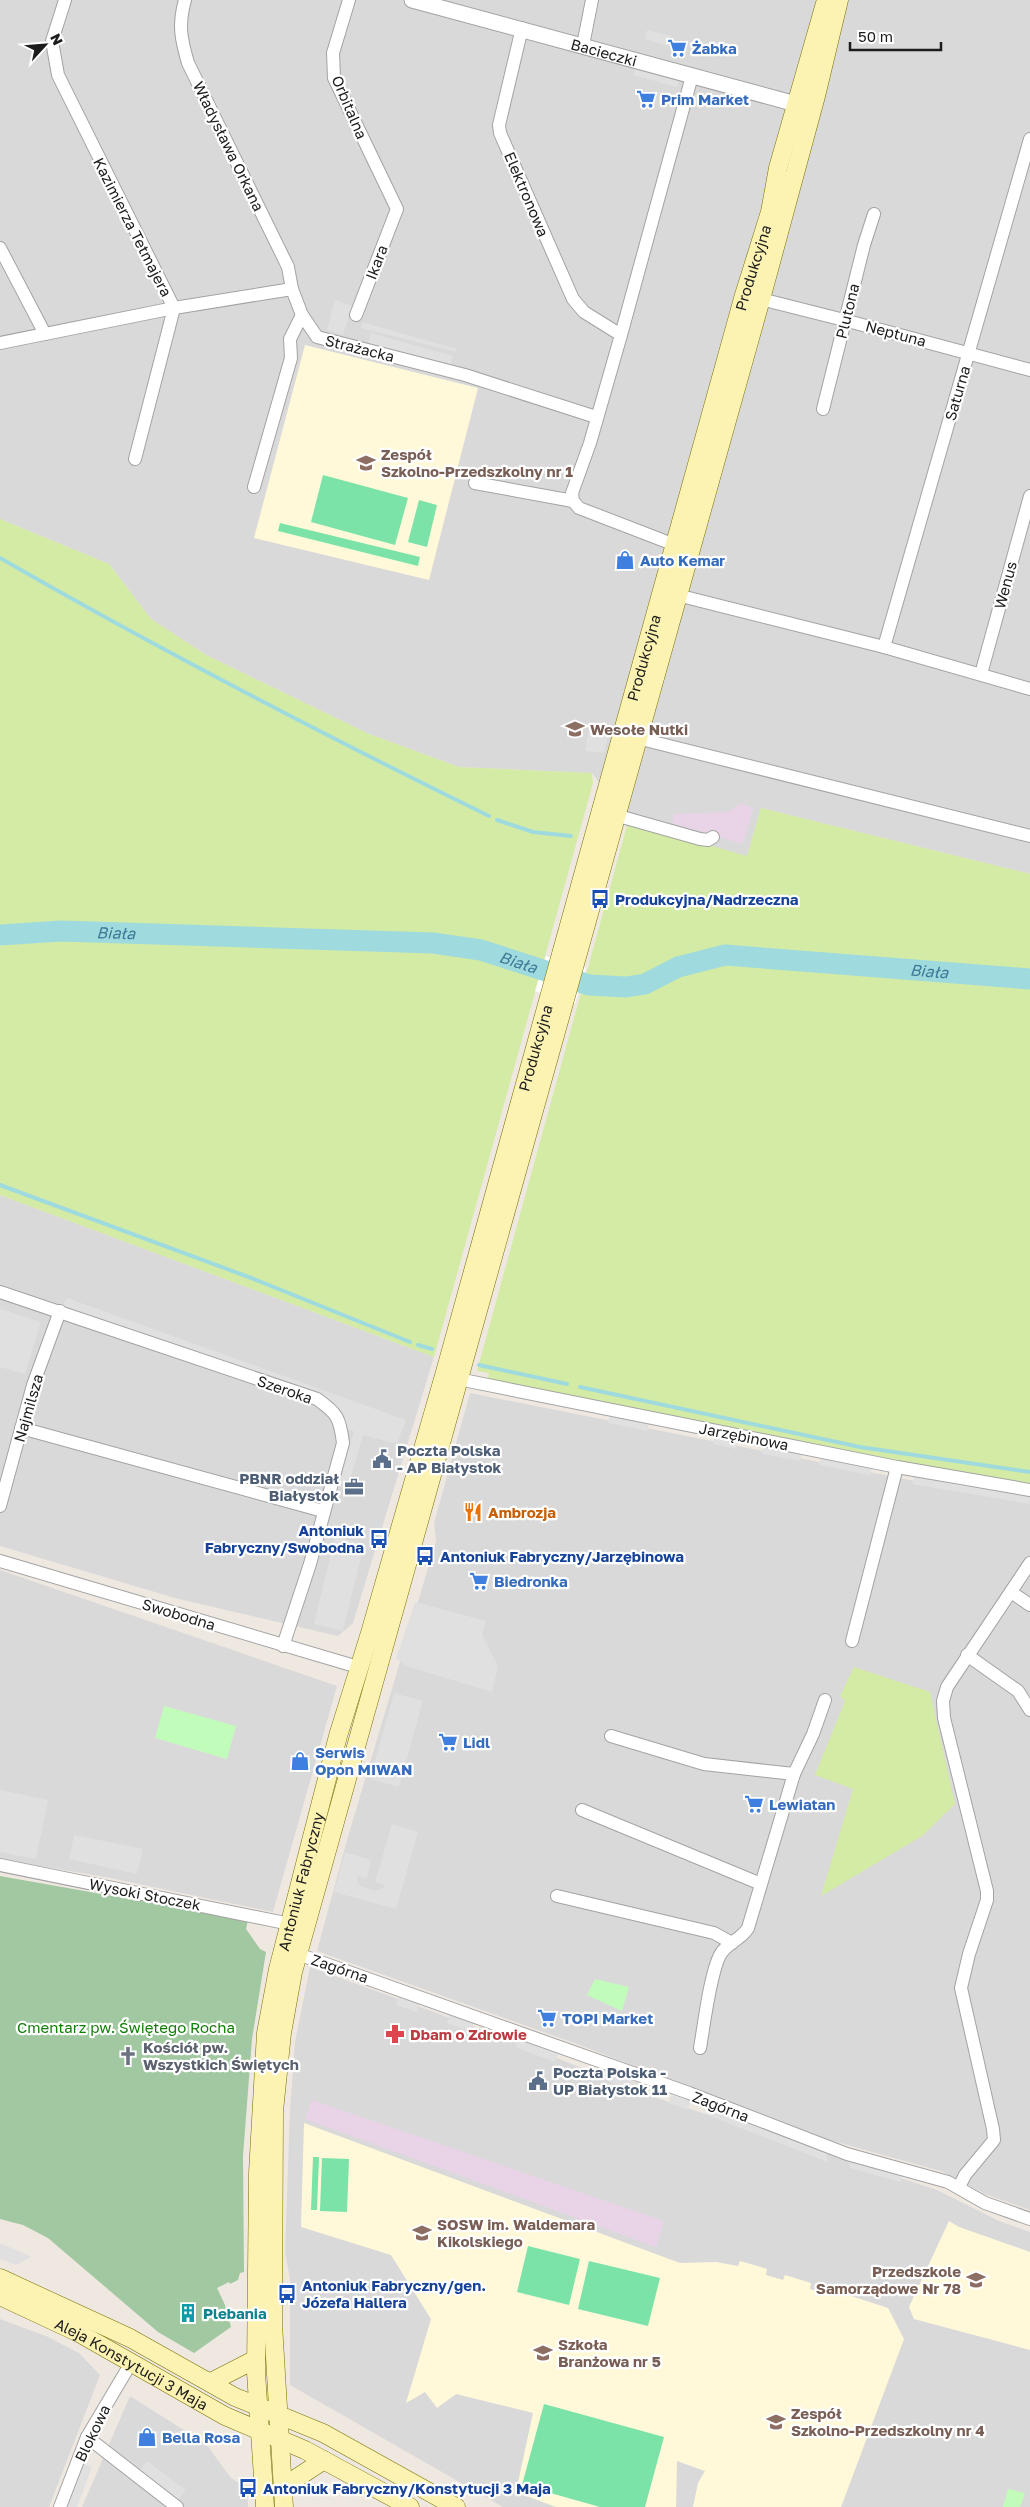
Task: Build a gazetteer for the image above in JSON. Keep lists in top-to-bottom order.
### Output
{
  "streets": {
    "main road": ["Produkcyjna", "Antoniuk Fabryczny", "Aleja Konstytucji 3 Maja"],
    "street": [
      "Bacieczki",
      "Orbitalna",
      "Władysława Orkana",
      "Elektronowa",
      "Kazimierza Tetmajera",
      "Ikara",
      "Plutona",
      "Neptuna",
      "Strażacka",
      "Saturna",
      "Wenus",
      "Szeroka",
      "Najmilsza",
      "Jarzębinowa",
      "Swobodna",
      "Wysoki Stoczek",
      "Zagórna",
      "Blokowa"
    ]
  },
  "crossings": [
    ["Bacieczki", "Elektronowa"],
    ["Bacieczki", "Produkcyjna"],
    ["Orbitalna", "Ikara"],
    ["Władysława Orkana", "Strażacka"],
    ["Produkcyjna", "Neptuna"],
    ["Produkcyjna", "Jarzębinowa"],
    ["Produkcyjna", "Antoniuk Fabryczny"],
    ["Plutona", "Neptuna"],
    ["Neptuna", "Saturna"],
    ["Szeroka", "Najmilsza"],
    ["Szeroka", "Swobodna"],
    ["Jarzębinowa", "Antoniuk Fabryczny"],
    ["Swobodna", "Antoniuk Fabryczny"],
    ["Antoniuk Fabryczny", "Wysoki Stoczek"],
    ["Antoniuk Fabryczny", "Zagórna"],
    ["Antoniuk Fabryczny", "Aleja Konstytucji 3 Maja"],
    ["Aleja Konstytucji 3 Maja", "Blokowa"]
  ],
  "water": ["Biała"],
  "parks": ["Cmentarz pw. Świętego Rocha"],
  "places": {
    "supermarket": [
      "Żabka",
      "Prim Market",
      "Biedronka",
      "Lidl",
      "Lewiatan",
      "TOPI Market"
    ],
    "school or university": [
      "Zespół Szkolno-Przedszkolny nr 1",
      "Wesołe Nutki",
      "SOSW im. Waldemara Kikolskiego",
      "Przedszkole Samorządowe Nr 78",
      "Szkoła Branżowa nr 5",
      "Zespół Szkolno-Przedszkolny nr 4"
    ],
    "shop": ["Auto Kemar", "Serwis Opon MIWAN", "Bella Rosa"],
    "bus stop": [
      "Produkcyjna/Nadrzeczna",
      "Antoniuk Fabryczny/Swobodna",
      "Antoniuk Fabryczny/Jarzębinowa",
      "Antoniuk Fabryczny/gen. Józefa Hallera",
      "Antoniuk Fabryczny/Konstytucji 3 Maja"
    ],
    "public building": ["Poczta Polska - AP Białystok", "Poczta Polska - UP Białystok 11"],
    "office": ["PBNR oddział Białystok"],
    "restaurant": ["Ambrozja"],
    "pharmacy": ["Dbam o Zdrowie"],
    "church": ["Kościół pw. Wszystkich Świętych"],
    "building": ["Plebania"]
  },
  "scale_bar": "50 m",
  "north": "top right"
}
